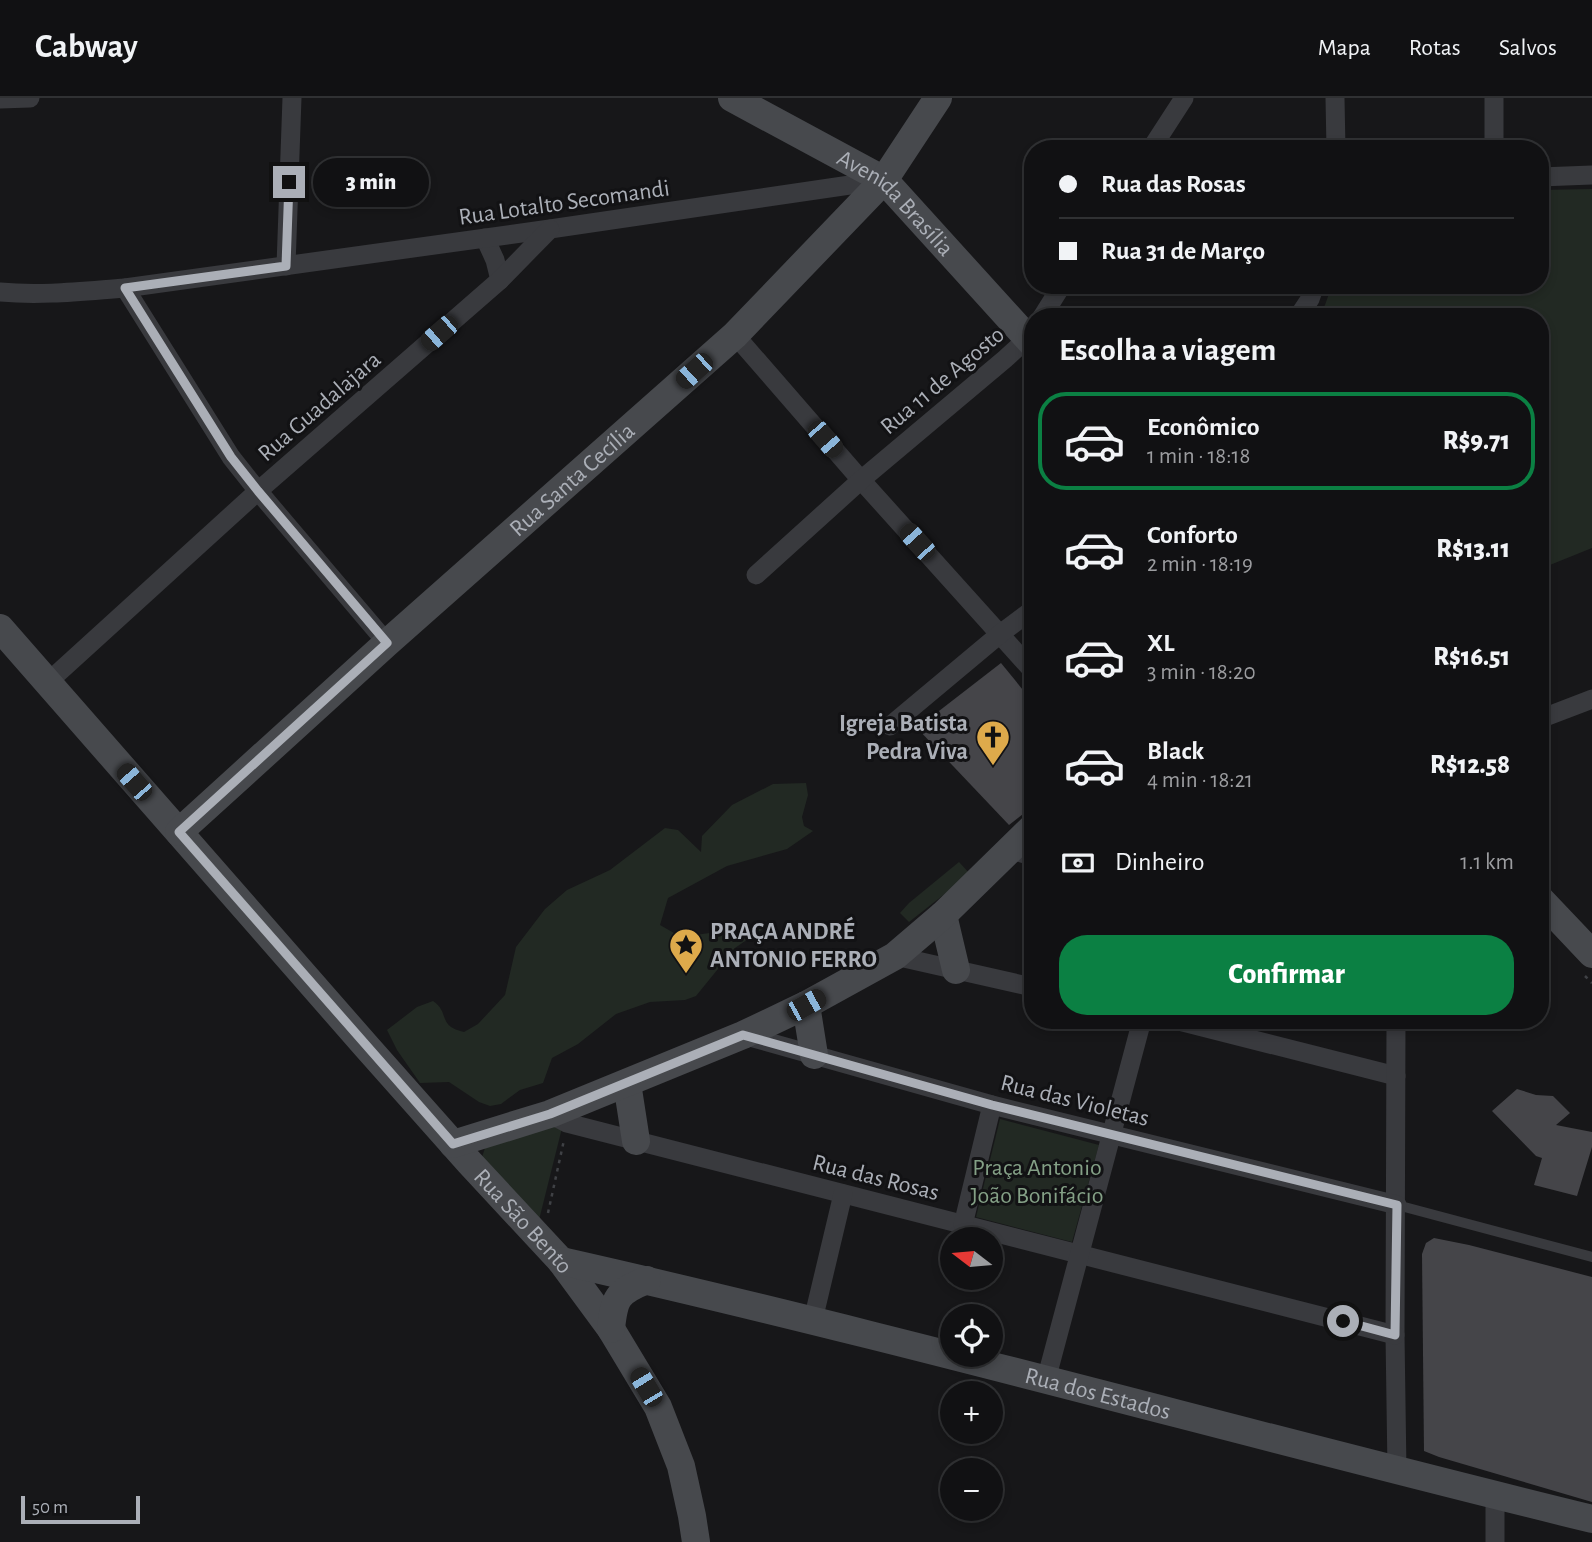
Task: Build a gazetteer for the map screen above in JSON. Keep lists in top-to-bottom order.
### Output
{
  "streets": {
    "street": [
      "Rua Lotalto Secomandi",
      "Avenida Brasília",
      "Rua 11 de Agosto",
      "Rua Guadalajara",
      "Rua Santa Cecília",
      "Rua das Violetas",
      "Rua das Rosas",
      "Rua São Bento",
      "Rua dos Estados"
    ]
  },
  "crossings": [
    ["Rua Lotalto Secomandi", "Avenida Brasília"],
    ["Rua Lotalto Secomandi", "Rua Guadalajara"],
    ["Rua Lotalto Secomandi", "Rua Santa Cecília"],
    ["Avenida Brasília", "Rua Santa Cecília"],
    ["Rua Guadalajara", "Rua São Bento"],
    ["Rua Santa Cecília", "Rua São Bento"],
    ["Rua São Bento", "Rua dos Estados"]
  ],
  "parks": ["Praça Antonio João Bonifácio"],
  "places": {
    "church": ["Igreja Batista Pedra Viva"],
    "place": ["PRAÇA ANDRÉ ANTONIO FERRO"]
  },
  "scale_bar": "50 m",
  "north": "left",
  "page": {
    "header": "Cabway",
    "nav": ["Mapa", "Rotas", "Salvos"],
    "banner": ["Rua das Rosas", "Rua 31 de Março"],
    "bubble": "3 min",
    "heading": "Escolha a viagem",
    "list": [
      {
        "name": "Econômico",
        "note": "1 min · 18:18",
        "value": "R$9.71"
      },
      {
        "name": "Conforto",
        "note": "2 min · 18:19",
        "value": "R$13.11"
      },
      {
        "name": "XL",
        "note": "3 min · 18:20",
        "value": "R$16.51"
      },
      {
        "name": "Black",
        "note": "4 min · 18:21",
        "value": "R$12.58"
      }
    ],
    "pay": ["Dinheiro", "1.1 km"],
    "buttons": "Confirmar",
    "map_buttons": ["+", "−"],
    "scale": "50 m"
  }
}
